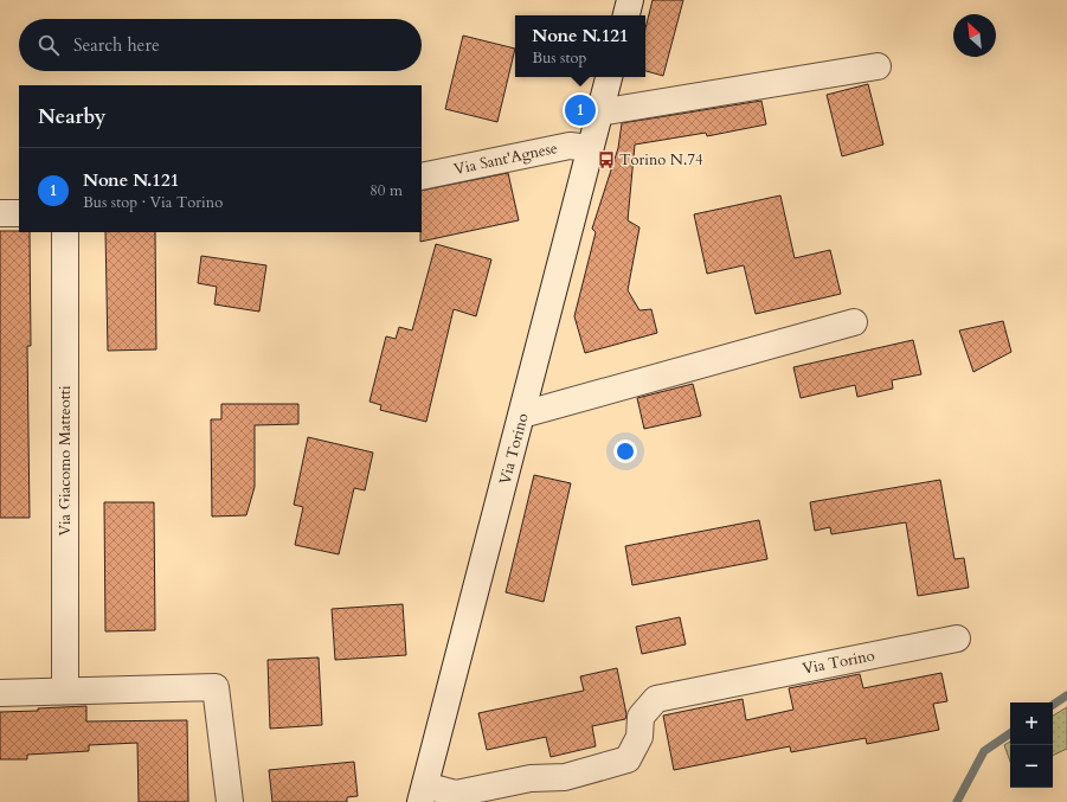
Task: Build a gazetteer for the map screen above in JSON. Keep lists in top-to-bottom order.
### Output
{
  "streets": {
    "street": ["Via Sant'Agnese", "Via Torino", "Via Giacomo Matteotti"]
  },
  "crossings": [
    ["Via Sant'Agnese", "Via Torino"]
  ],
  "places": {
    "bus stop": ["Torino N.74"]
  },
  "north": "top left",
  "page": {
    "popup": ["None N.121", "Bus stop"],
    "search": "Search here",
    "heading": "Nearby",
    "pins": "1",
    "list": [
      {
        "mark": "1",
        "name": "None N.121",
        "note": "Bus stop · Via Torino",
        "value": "80 m"
      }
    ],
    "map_buttons": ["+", "−"]
  }
}
